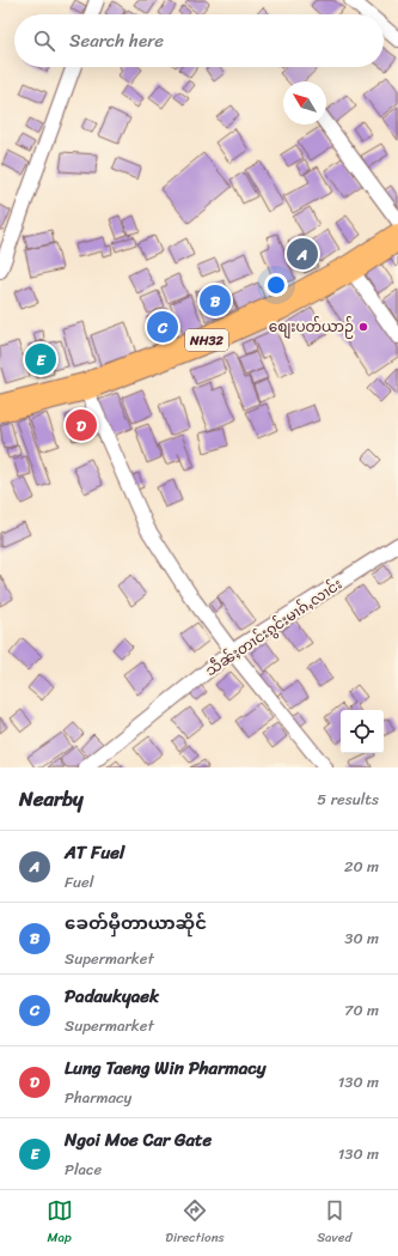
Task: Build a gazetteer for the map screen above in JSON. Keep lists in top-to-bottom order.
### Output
{
  "streets": {
    "highway": ["NH32"],
    "street": ["သဵၼ်ႈတၢင်းၵွင်းမၢၵ်ႇလၢင်း"]
  },
  "places": ["စျေးပတ်ယာဉ်"],
  "north": "top left",
  "page": {
    "search": "Search here",
    "pins": [
      "A",
      "B",
      "C",
      "E",
      "D"
    ],
    "heading": ["Nearby", "5 results"],
    "list": [
      {
        "mark": "A",
        "name": "AT Fuel",
        "note": "Fuel",
        "value": "20 m"
      },
      {
        "mark": "B",
        "name": "ခေတ်မှီတာယာဆိုင်",
        "note": "Supermarket",
        "value": "30 m"
      },
      {
        "mark": "C",
        "name": "Padaukyaek",
        "note": "Supermarket",
        "value": "70 m"
      },
      {
        "mark": "D",
        "name": "Lung Taeng Win Pharmacy",
        "note": "Pharmacy",
        "value": "130 m"
      },
      {
        "mark": "E",
        "name": "Ngoi Moe Car Gate",
        "note": "Place",
        "value": "130 m"
      }
    ],
    "nav": ["Map", "Directions", "Saved"]
  }
}
